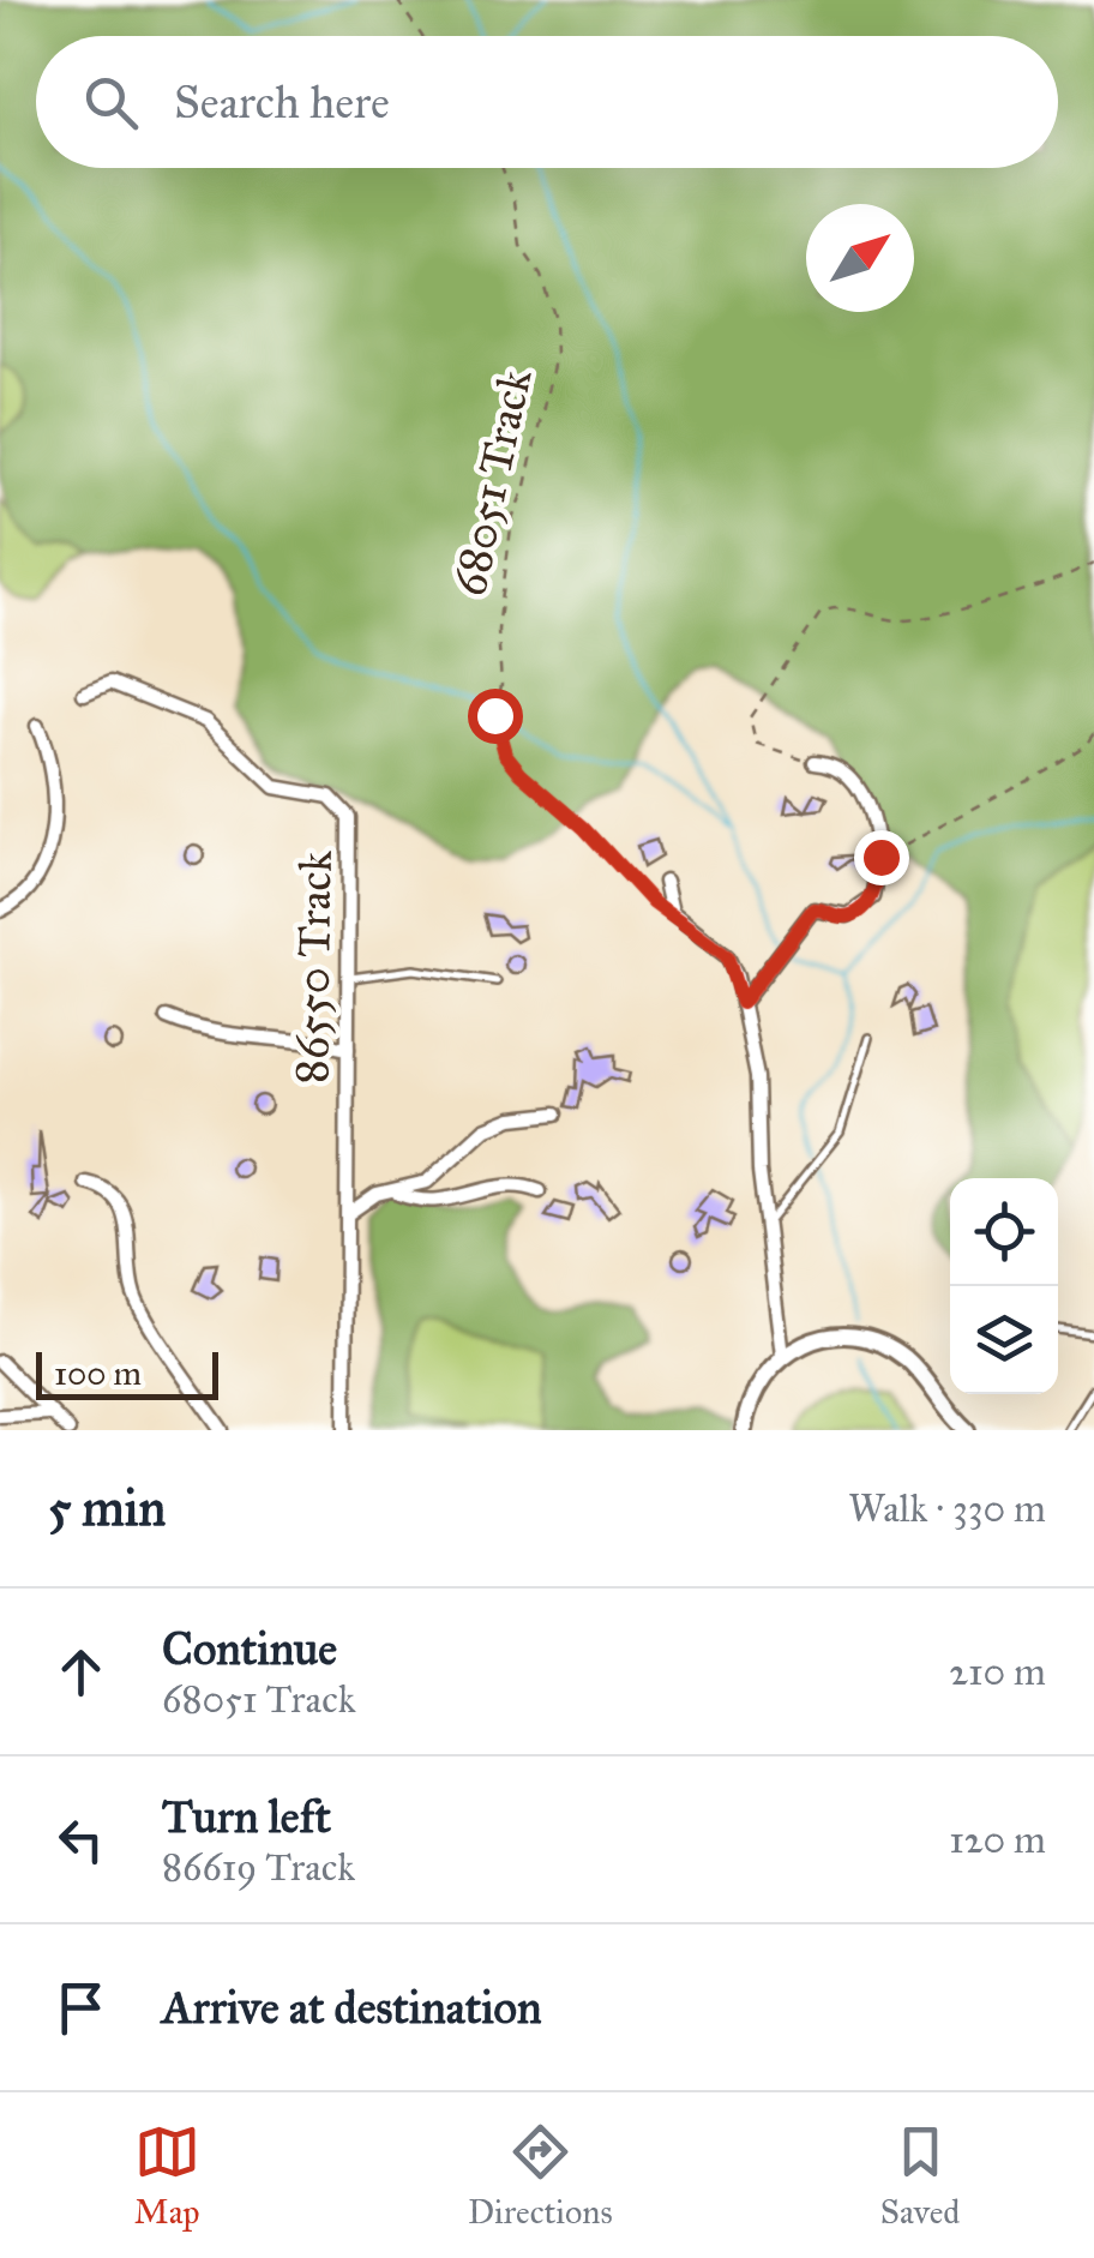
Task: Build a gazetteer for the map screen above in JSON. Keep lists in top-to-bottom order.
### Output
{
  "streets": {
    "street": ["86550 Track"],
    "path": ["68051 Track"]
  },
  "scale_bar": "100 m",
  "north": "top right",
  "page": {
    "search": "Search here",
    "scale": "100 m",
    "heading": ["5 min", "Walk · 330 m"],
    "list": [
      ["Continue", "68051 Track", "210 m"],
      ["Turn left", "86619 Track", "120 m"],
      "Arrive at destination"
    ],
    "nav": ["Map", "Directions", "Saved"]
  }
}
